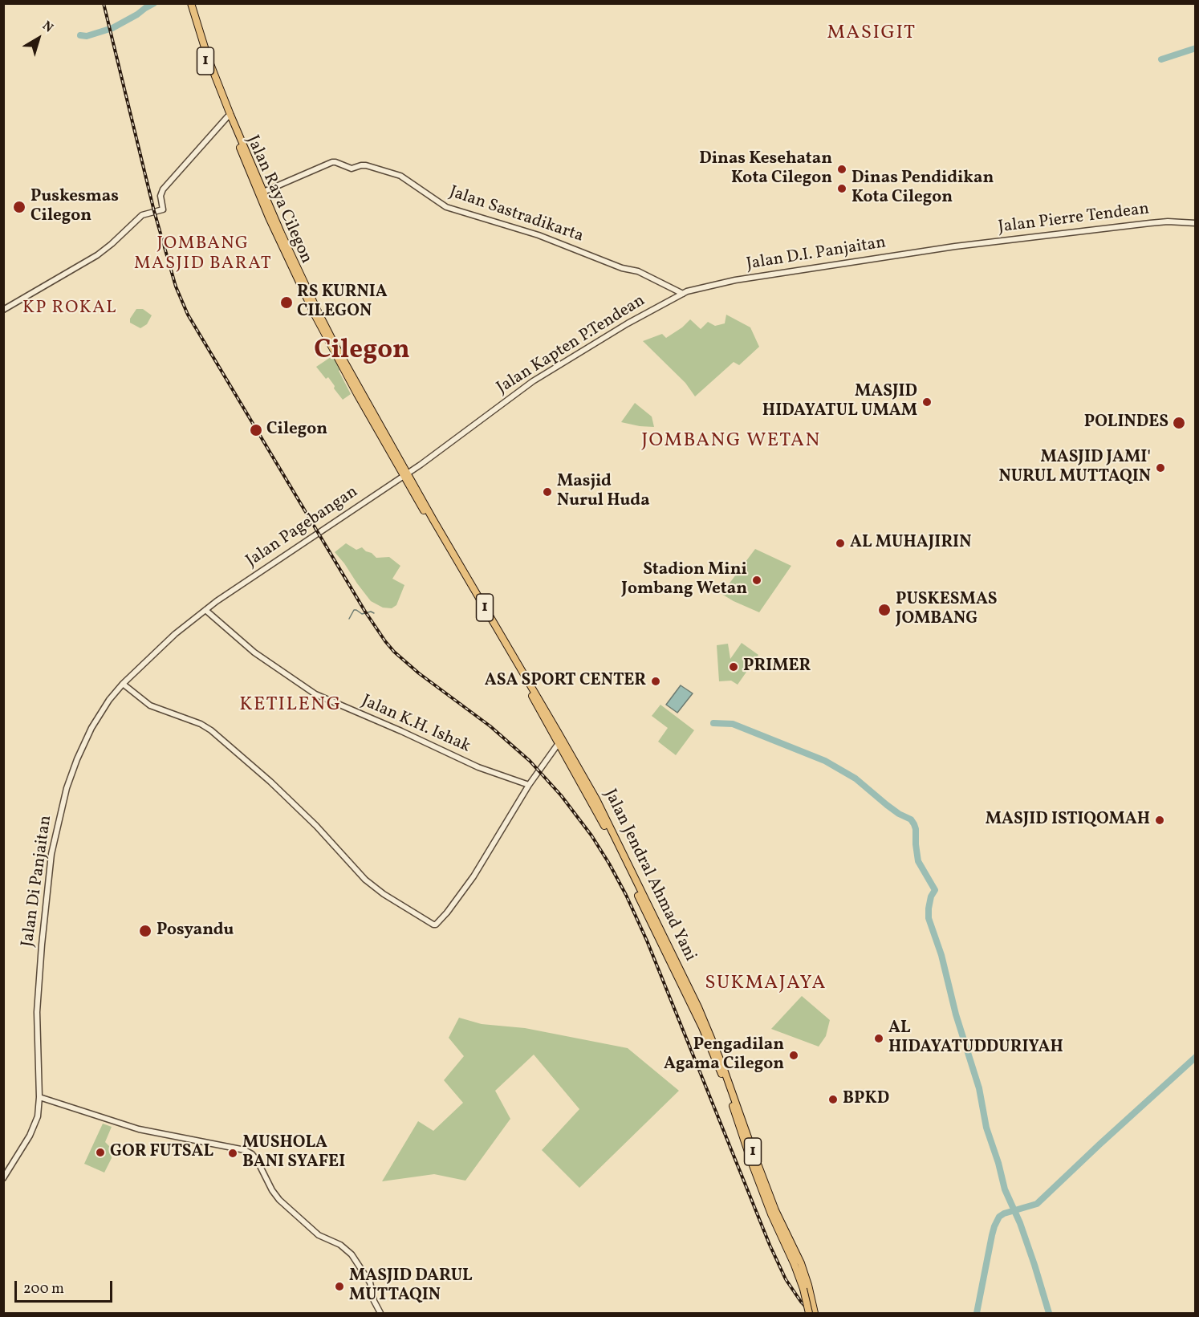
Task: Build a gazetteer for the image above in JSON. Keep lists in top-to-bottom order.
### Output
{
  "streets": {
    "highway": ["1", "Jalan Raya Cilegon", "Jalan Jendral Ahmad Yani"],
    "street": [
      "Jalan Sastradikarta",
      "Jalan Pierre Tendean",
      "Jalan D.I. Panjaitan",
      "Jalan Kapten P.Tendean",
      "Jalan Pagebangan",
      "Jalan K.H. Ishak",
      "Jalan Di Panjaitan"
    ]
  },
  "crossings": [
    ["Jalan Raya Cilegon", "Jalan Sastradikarta"],
    ["Jalan Raya Cilegon", "Jalan Kapten P.Tendean"],
    ["Jalan Raya Cilegon", "Jalan Pagebangan"],
    ["Jalan Raya Cilegon", "Jalan Jendral Ahmad Yani"],
    ["Jalan Sastradikarta", "Jalan D.I. Panjaitan"],
    ["Jalan Sastradikarta", "Jalan Kapten P.Tendean"],
    ["Jalan Pierre Tendean", "Jalan D.I. Panjaitan"],
    ["Jalan D.I. Panjaitan", "Jalan Kapten P.Tendean"],
    ["Jalan Kapten P.Tendean", "Jalan Pagebangan"],
    ["Jalan Kapten P.Tendean", "Jalan Jendral Ahmad Yani"],
    ["Jalan Pagebangan", "Jalan K.H. Ishak"],
    ["Jalan Pagebangan", "Jalan Jendral Ahmad Yani"],
    ["Jalan Pagebangan", "Jalan Di Panjaitan"],
    ["Jalan K.H. Ishak", "Jalan Di Panjaitan"]
  ],
  "districts": [
    "MASIGIT",
    "JOMBANG MASJID BARAT",
    "KP ROKAL",
    "Cilegon",
    "JOMBANG WETAN",
    "KETILENG",
    "SUKMAJAYA"
  ],
  "places": [
    "Dinas Kesehatan Kota Cilegon",
    "Dinas Pendidikan Kota Cilegon",
    "Puskesmas Cilegon",
    "RS KURNIA CILEGON",
    "MASJID HIDAYATUL UMAM",
    "POLINDES",
    "Cilegon",
    "MASJID JAMI' NURUL MUTTAQIN",
    "Masjid Nurul Huda",
    "AL MUHAJIRIN",
    "Stadion Mini Jombang Wetan",
    "PUSKESMAS JOMBANG",
    "PRIMER",
    "ASA SPORT CENTER",
    "MASJID ISTIQOMAH",
    "Posyandu",
    "AL HIDAYATUDDURIYAH",
    "Pengadilan Agama Cilegon",
    "BPKD",
    "GOR FUTSAL",
    "MUSHOLA BANI SYAFEI",
    "MASJID DARUL MUTTAQIN"
  ],
  "scale_bar": "200 m",
  "north": "top right"
}
